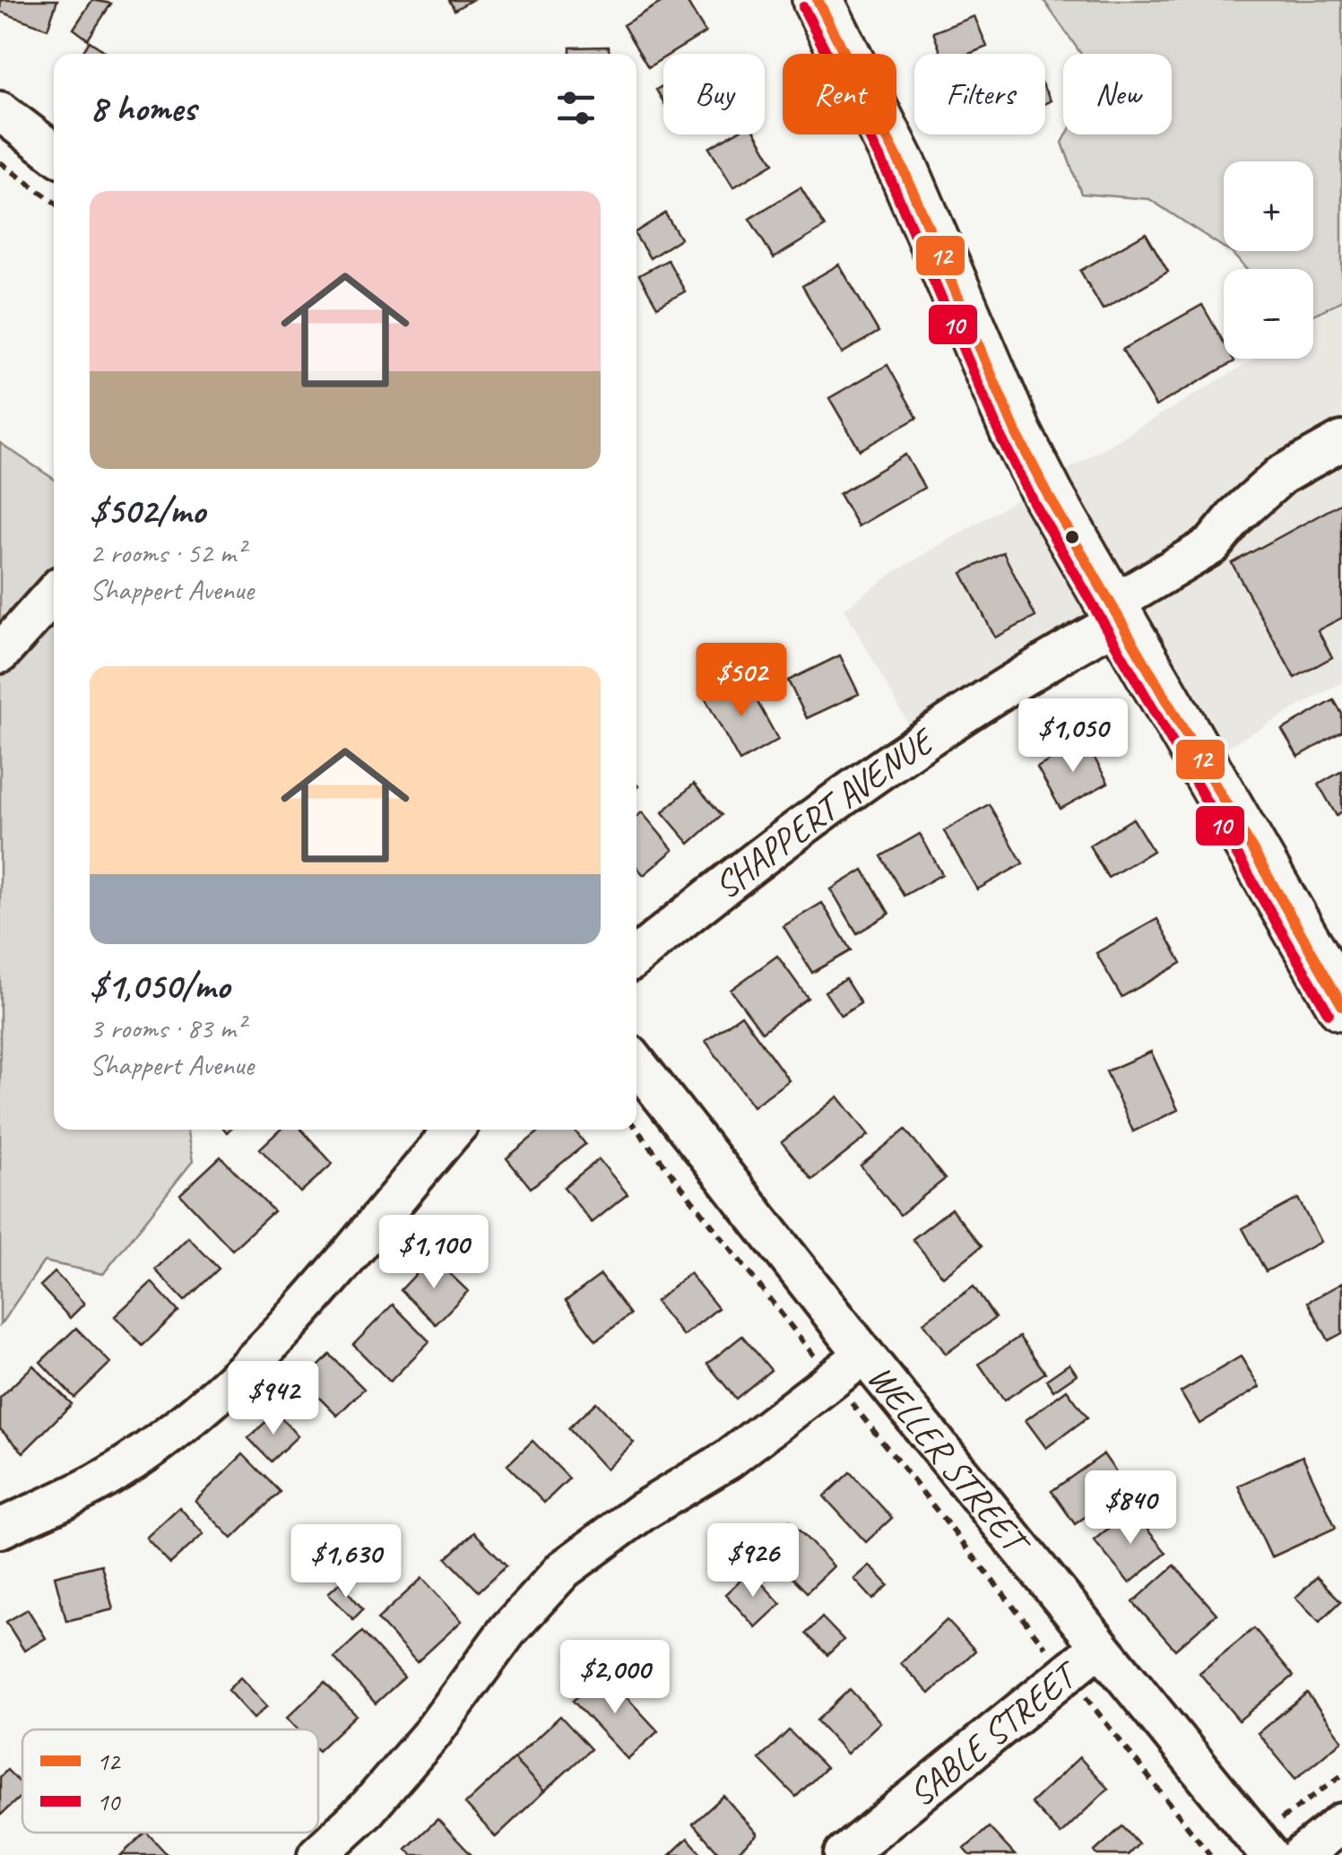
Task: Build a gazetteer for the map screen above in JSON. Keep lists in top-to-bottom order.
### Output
{
  "streets": {
    "street": ["SHAPPERT AVENUE", "WELLER STREET", "SABLE STREET"]
  },
  "crossings": [
    ["WELLER STREET", "SABLE STREET"]
  ],
  "lines": ["transit line 12", "transit line 10"],
  "legend": ["12", "10"],
  "page": {
    "chip": [
      "Buy",
      "Rent",
      "Filters",
      "New"
    ],
    "heading": "8 homes",
    "map_buttons": ["+", "−"],
    "list": [
      {
        "name": "$502/mo",
        "note": "2 rooms · 52 m² · Shappert Avenue"
      },
      {
        "name": "$1,050/mo",
        "note": "3 rooms · 83 m² · Shappert Avenue"
      }
    ],
    "price": [
      "$502",
      "$1,050",
      "$1,100",
      "$942",
      "$840",
      "$926",
      "$1,630",
      "$2,000"
    ]
  }
}
